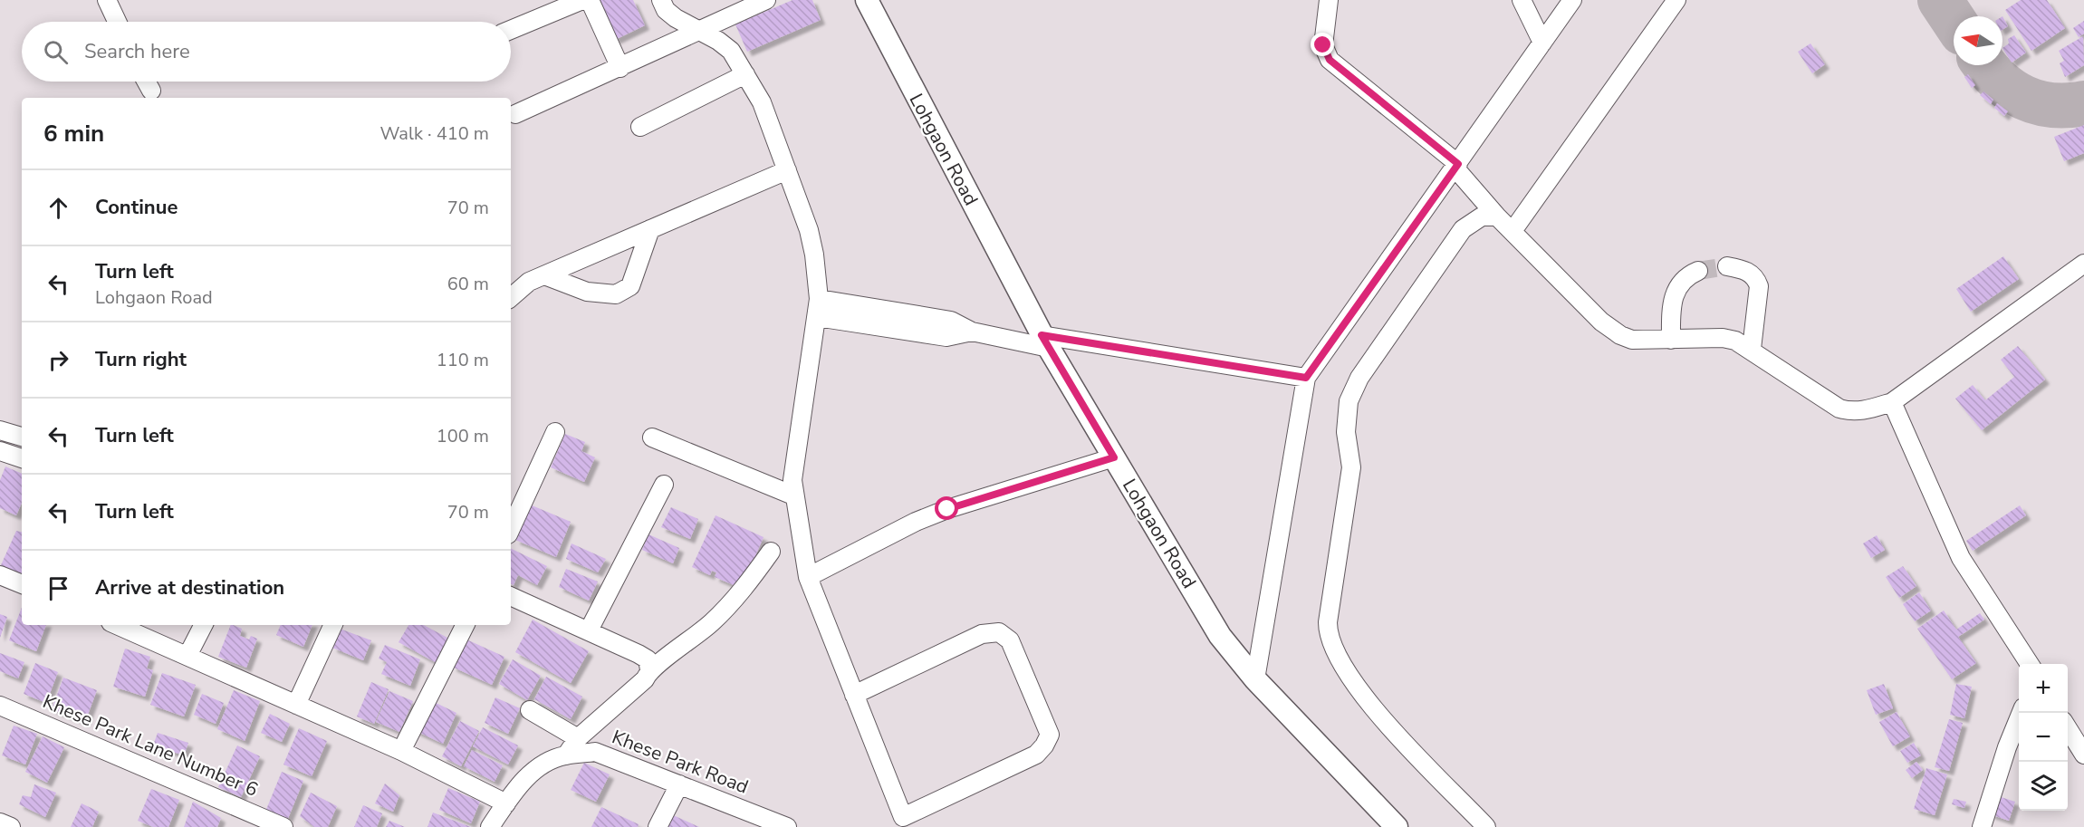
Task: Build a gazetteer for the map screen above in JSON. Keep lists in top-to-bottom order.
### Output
{
  "streets": {
    "main road": ["Lohgaon Road"],
    "street": ["Khese Park Lane Number 6", "Khese Park Road"]
  },
  "north": "left",
  "page": {
    "search": "Search here",
    "heading": ["6 min", "Walk · 410 m"],
    "list": [
      ["Continue", "70 m"],
      ["Turn left", "Lohgaon Road", "60 m"],
      ["Turn right", "110 m"],
      ["Turn left", "100 m"],
      ["Turn left", "70 m"],
      "Arrive at destination"
    ],
    "map_buttons": ["+", "−"]
  }
}
